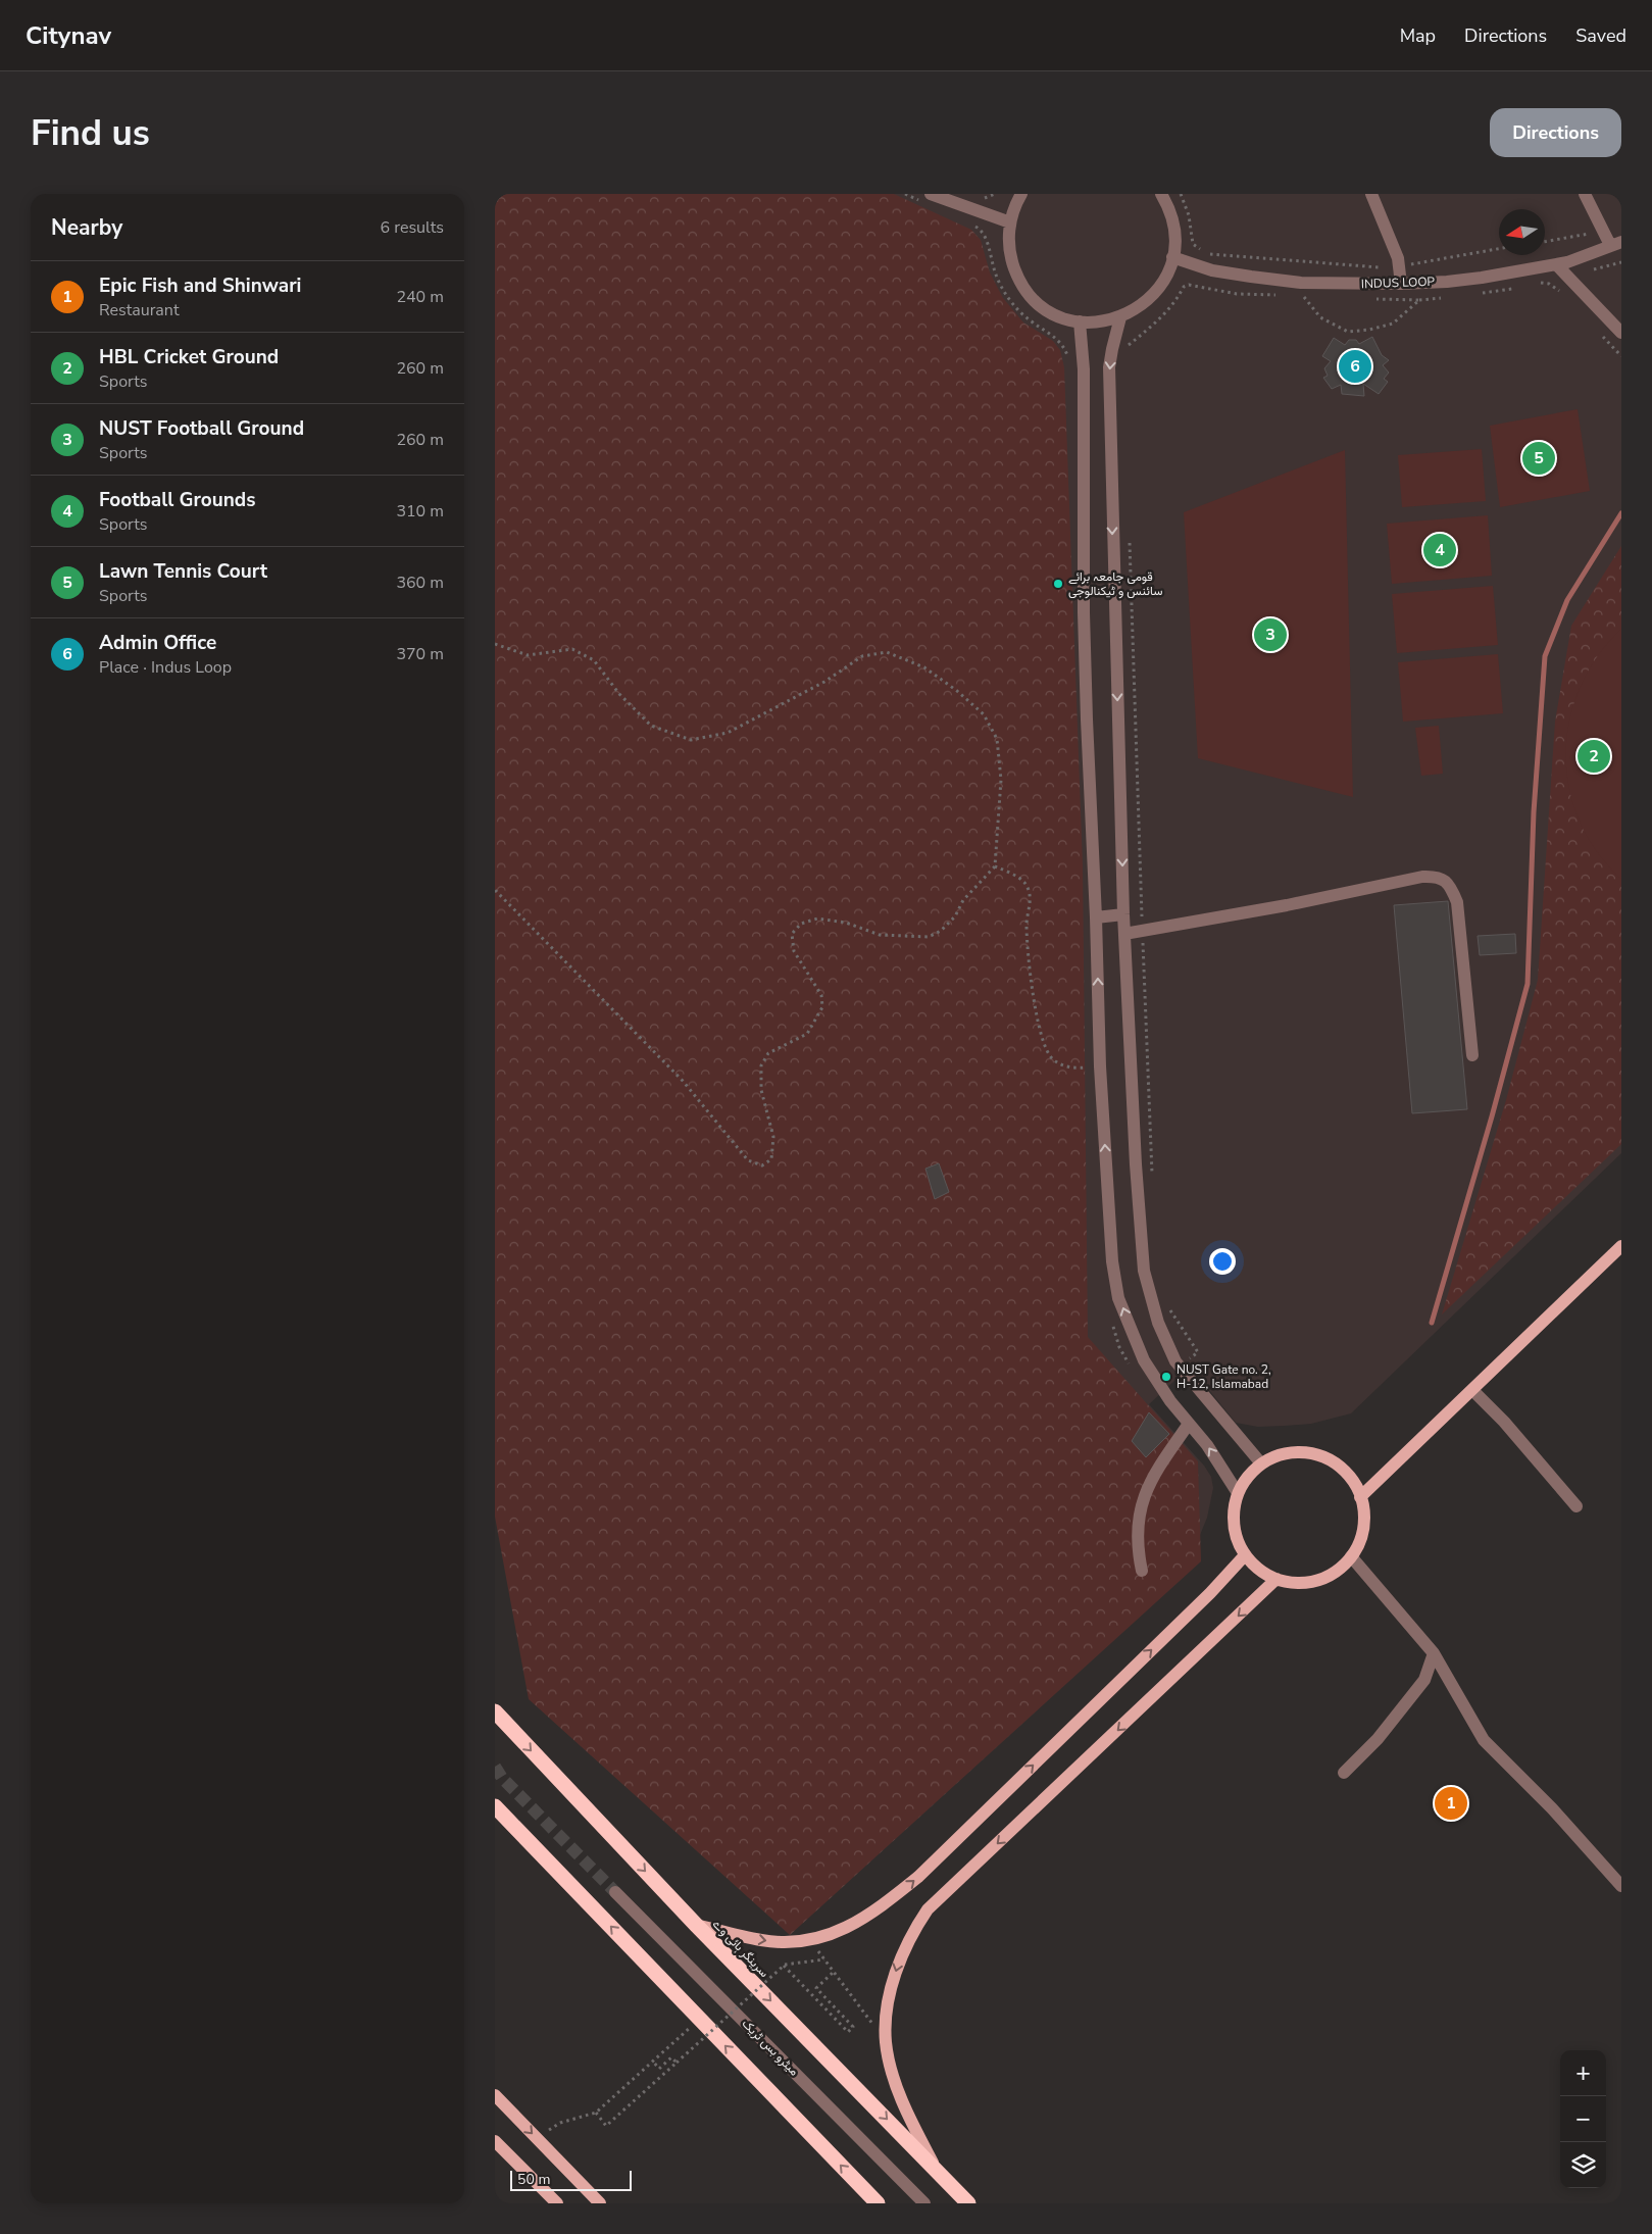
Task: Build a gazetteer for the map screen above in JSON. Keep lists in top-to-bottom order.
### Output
{
  "streets": {
    "highway": ["سرینگر ہائی وے"],
    "street": ["INDUS LOOP", "میٹرو بس ٹریک"]
  },
  "places": ["قومی جامعہ برائے سائنس و ٹیکنالوجی", "NUST Gate no. 2, H-12, Islamabad"],
  "scale_bar": "50 m",
  "north": "left",
  "page": {
    "header": "Citynav",
    "nav": ["Map", "Directions", "Saved"],
    "buttons": "Directions",
    "title": "Find us",
    "heading": ["Nearby", "6 results"],
    "list": [
      {
        "mark": "1",
        "name": "Epic Fish and Shinwari",
        "note": "Restaurant",
        "value": "240 m"
      },
      {
        "mark": "2",
        "name": "HBL Cricket Ground",
        "note": "Sports",
        "value": "260 m"
      },
      {
        "mark": "3",
        "name": "NUST Football Ground",
        "note": "Sports",
        "value": "260 m"
      },
      {
        "mark": "4",
        "name": "Football Grounds",
        "note": "Sports",
        "value": "310 m"
      },
      {
        "mark": "5",
        "name": "Lawn Tennis Court",
        "note": "Sports",
        "value": "360 m"
      },
      {
        "mark": "6",
        "name": "Admin Office",
        "note": "Place · Indus Loop",
        "value": "370 m"
      }
    ],
    "pins": [
      "6",
      "5",
      "4",
      "3",
      "2",
      "1"
    ],
    "map_buttons": ["+", "−"],
    "scale": "50 m"
  }
}
